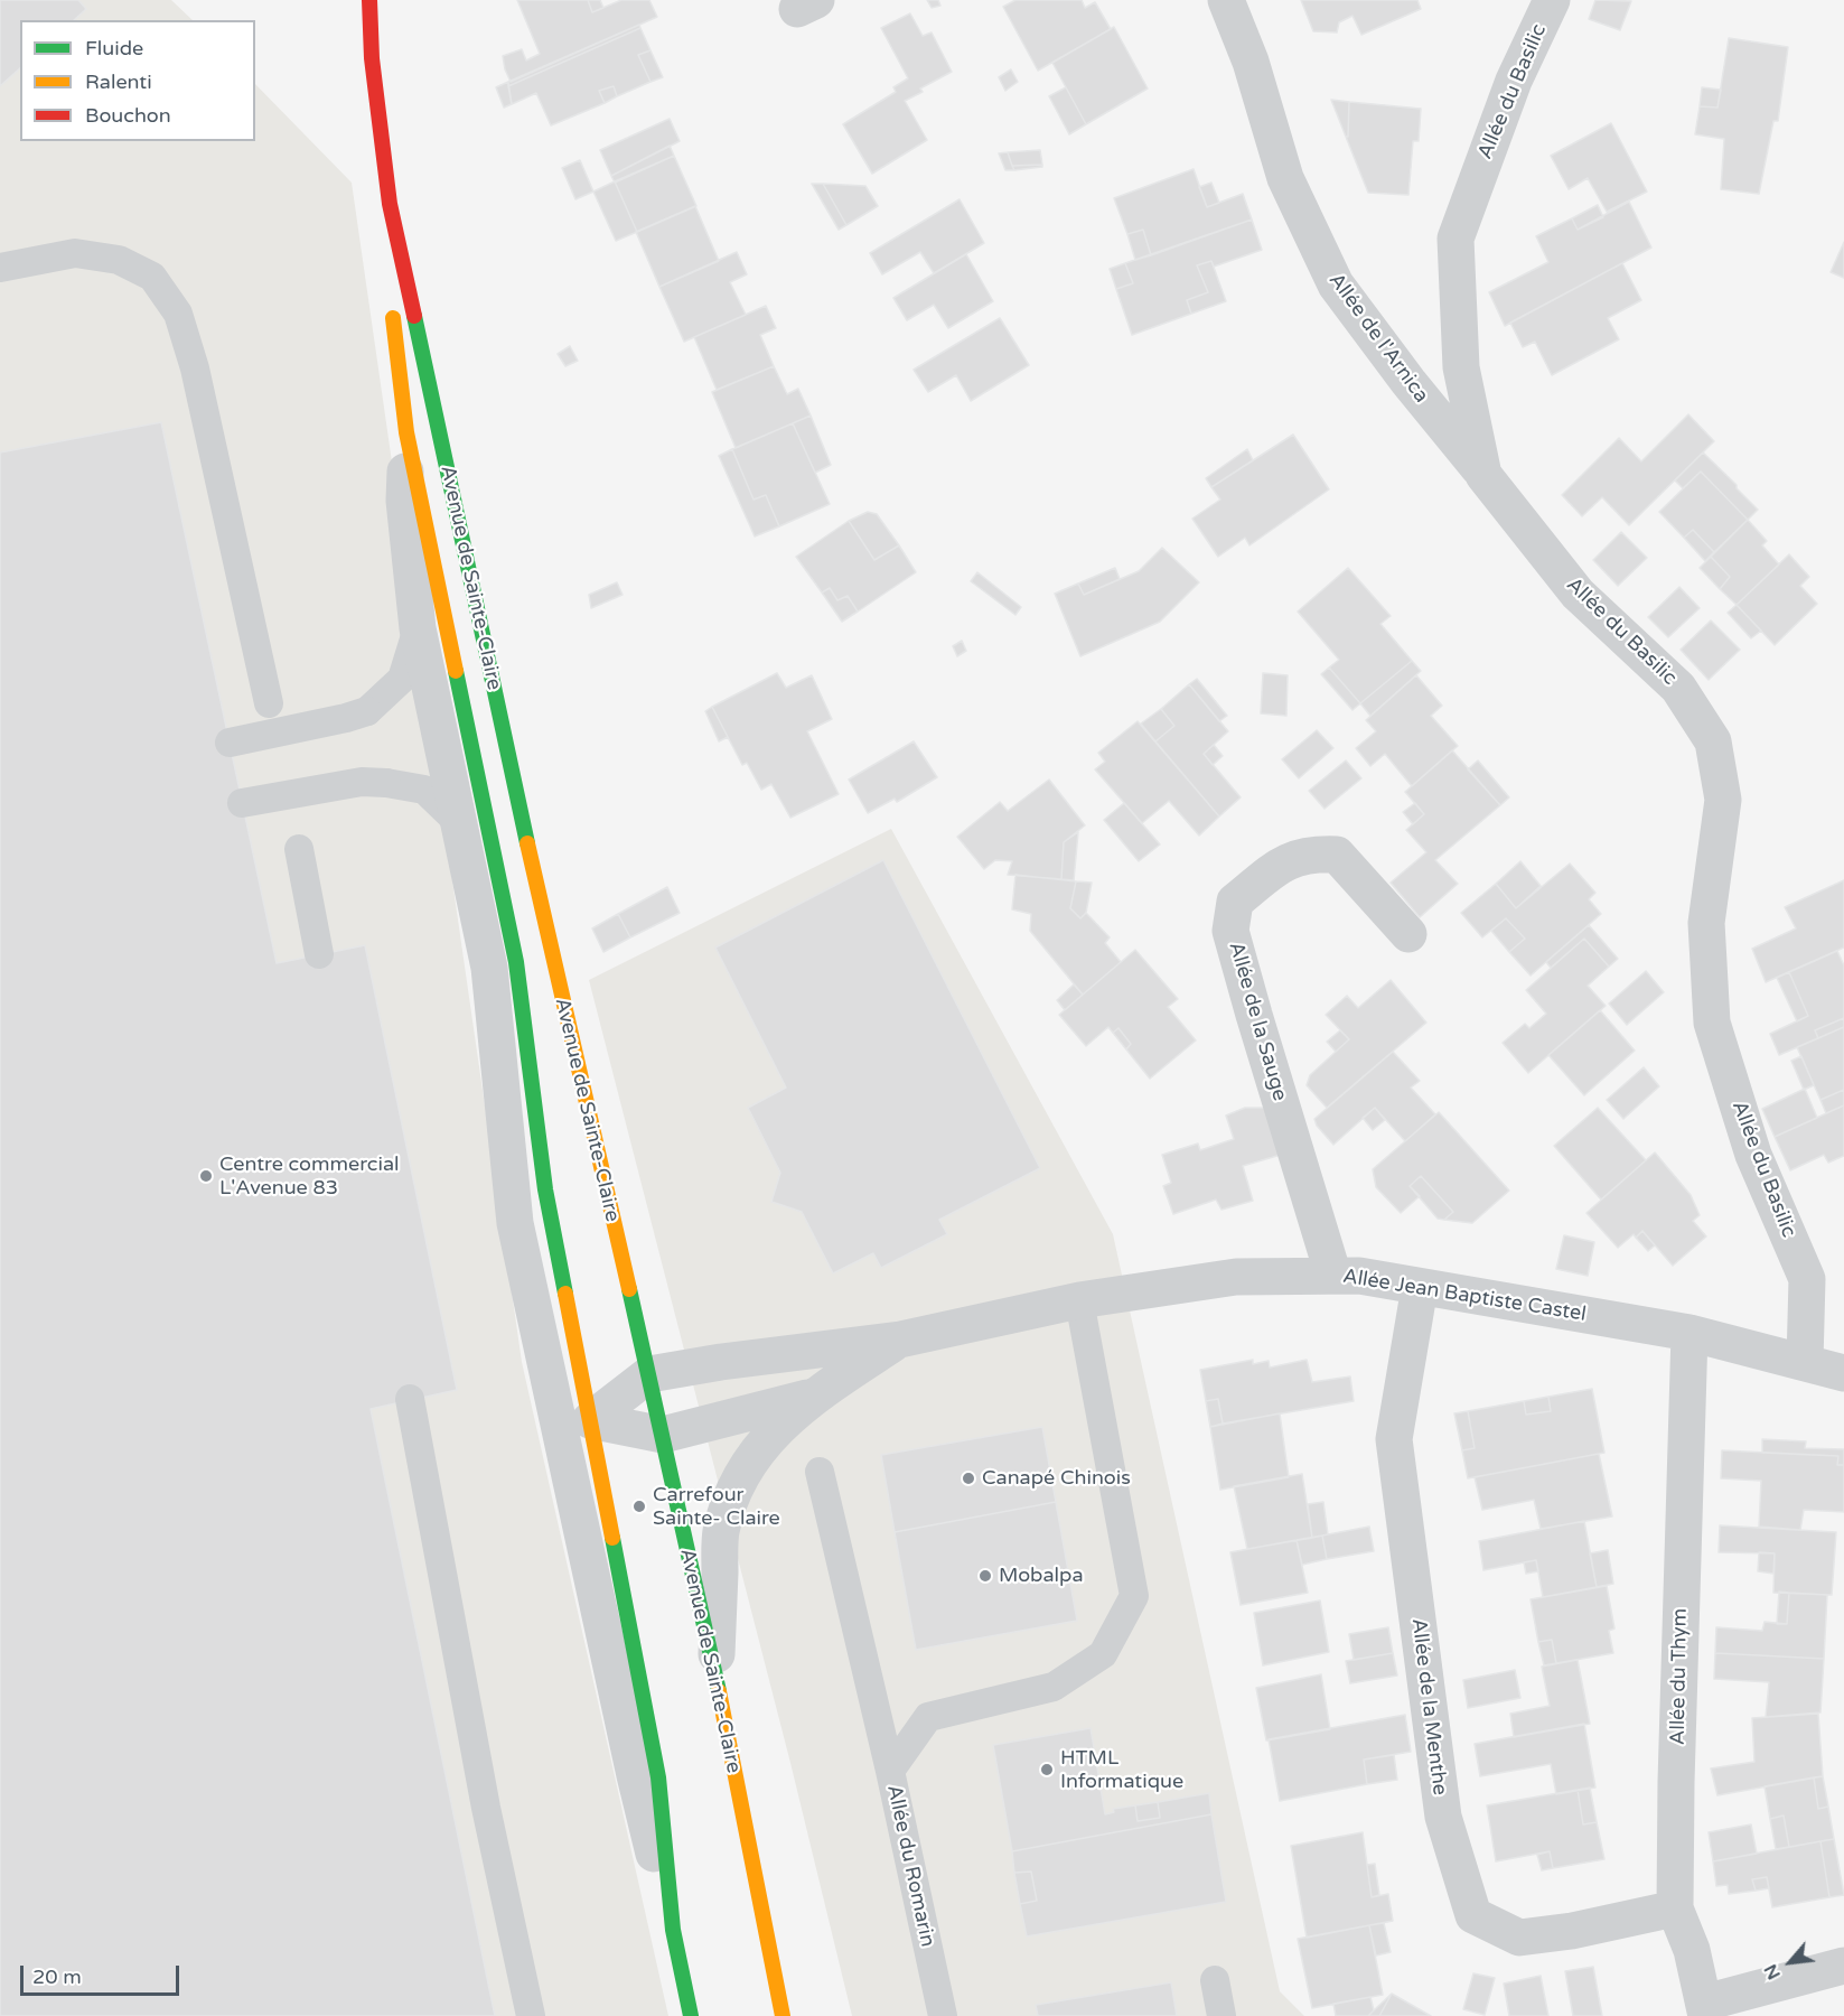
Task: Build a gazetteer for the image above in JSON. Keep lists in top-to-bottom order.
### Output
{
  "streets": {
    "main road": ["Avenue de Sainte-Claire"],
    "street": [
      "Allée du Basilic",
      "Allée de l'Arnica",
      "Allée de la Sauge",
      "Allée Jean Baptiste Castel",
      "Allée du Thym",
      "Allée de la Menthe"
    ],
    "lane": ["Allée du Romarin"]
  },
  "crossings": [
    ["Allée du Basilic", "Allée de l'Arnica"],
    ["Allée du Basilic", "Allée Jean Baptiste Castel"],
    ["Avenue de Sainte-Claire", "Allée Jean Baptiste Castel"],
    ["Allée de la Sauge", "Allée Jean Baptiste Castel"],
    ["Allée Jean Baptiste Castel", "Allée du Thym"],
    ["Allée Jean Baptiste Castel", "Allée de la Menthe"],
    ["Allée Jean Baptiste Castel", "Allée du Romarin"],
    ["Allée du Thym", "Allée de la Menthe"]
  ],
  "places": [
    "Centre commercial L'Avenue 83",
    "Canapé Chinois",
    "Carrefour Sainte- Claire",
    "Mobalpa",
    "HTML Informatique"
  ],
  "legend": ["Fluide", "Ralenti", "Bouchon"],
  "scale_bar": "20 m",
  "north": "bottom left"
}
